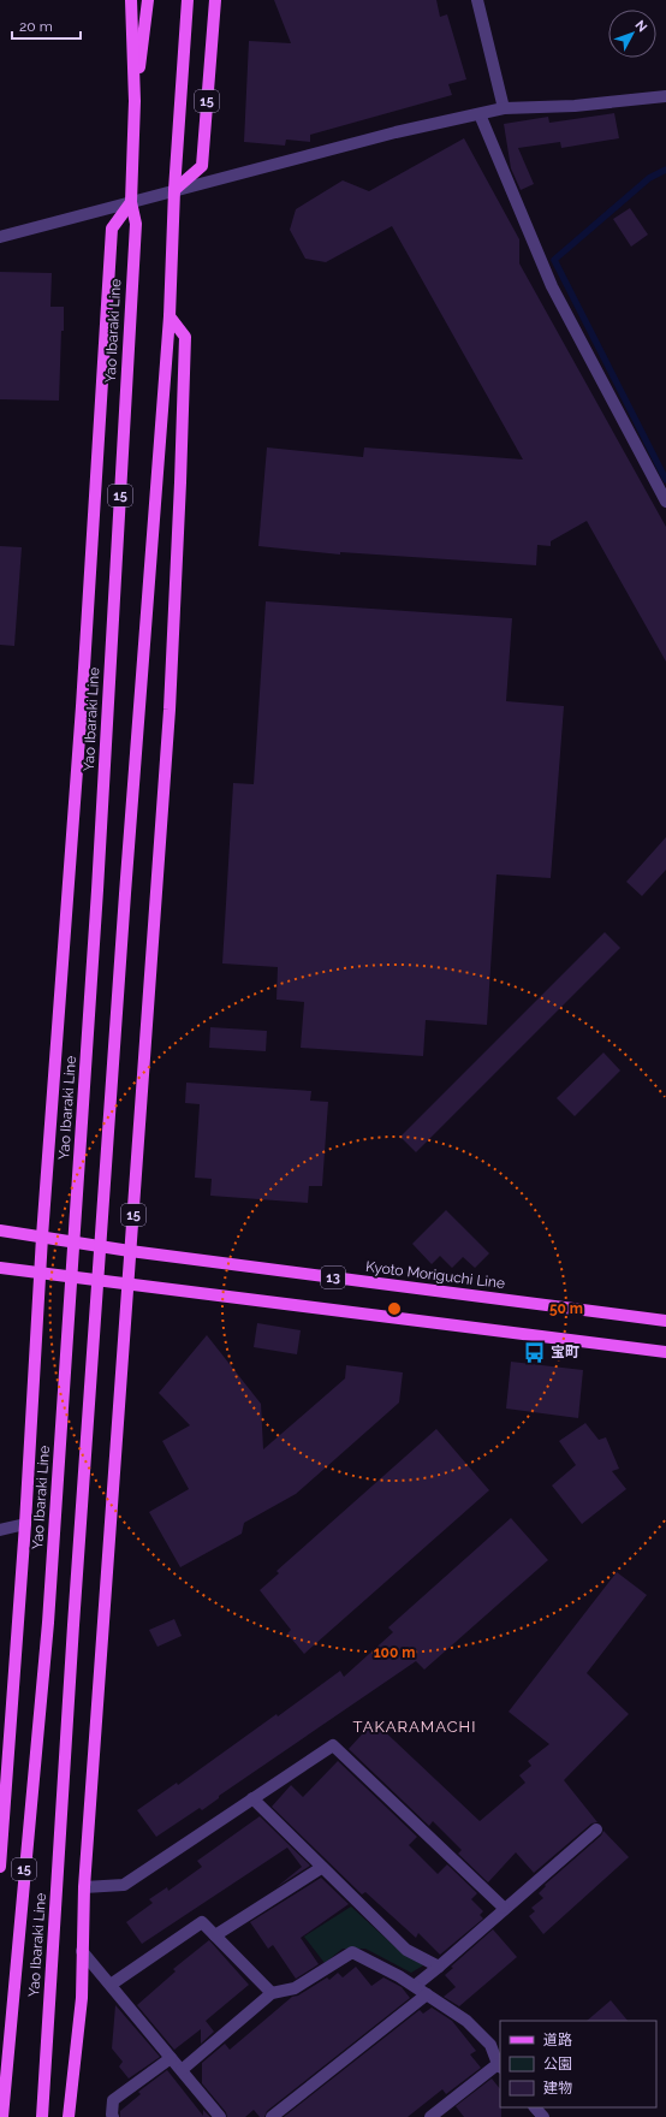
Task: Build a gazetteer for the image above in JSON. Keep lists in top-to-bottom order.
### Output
{
  "streets": {
    "main road": [
      "15",
      "Yao Ibaraki Line",
      "Kyoto Moriguchi Line",
      "13"
    ]
  },
  "crossings": [
    ["15", "Yao Ibaraki Line"],
    ["15", "Kyoto Moriguchi Line"],
    ["15", "13"]
  ],
  "districts": ["TAKARAMACHI"],
  "places": {
    "bus stop": ["宝町"]
  },
  "legend": ["道路", "公園", "建物"],
  "scale_bar": "20 m",
  "north": "top right",
  "rings": ["50 m", "100 m"]
}
